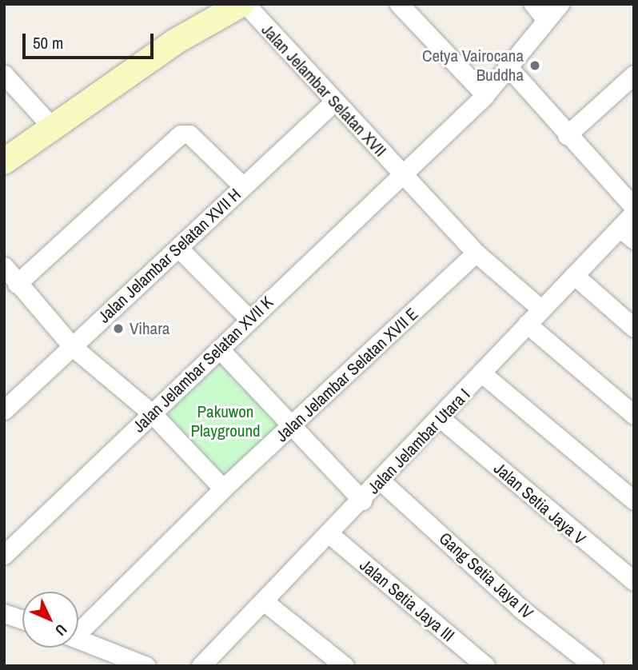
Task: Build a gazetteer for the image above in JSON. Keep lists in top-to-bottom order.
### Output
{
  "streets": {
    "street": [
      "Jalan Jelambar Selatan XVII",
      "Jalan Jelambar Selatan XVII H",
      "Jalan Jelambar Selatan XVII K",
      "Jalan Jelambar Selatan XVII E",
      "Jalan Jelambar Utara I",
      "Jalan Setia Jaya V",
      "Gang Setia Jaya IV",
      "Jalan Setia Jaya III"
    ]
  },
  "crossings": [
    ["Jalan Jelambar Selatan XVII", "Jalan Jelambar Selatan XVII H"],
    ["Jalan Jelambar Selatan XVII", "Jalan Jelambar Selatan XVII K"],
    ["Jalan Jelambar Selatan XVII", "Jalan Jelambar Selatan XVII E"],
    ["Jalan Jelambar Selatan XVII", "Jalan Jelambar Utara I"],
    ["Jalan Jelambar Utara I", "Jalan Setia Jaya V"],
    ["Jalan Jelambar Utara I", "Gang Setia Jaya IV"],
    ["Jalan Jelambar Utara I", "Jalan Setia Jaya III"]
  ],
  "parks": ["Pakuwon Playground"],
  "places": ["Cetya Vairocana Buddha", "Vihara"],
  "scale_bar": "50 m",
  "north": "bottom right"
}
